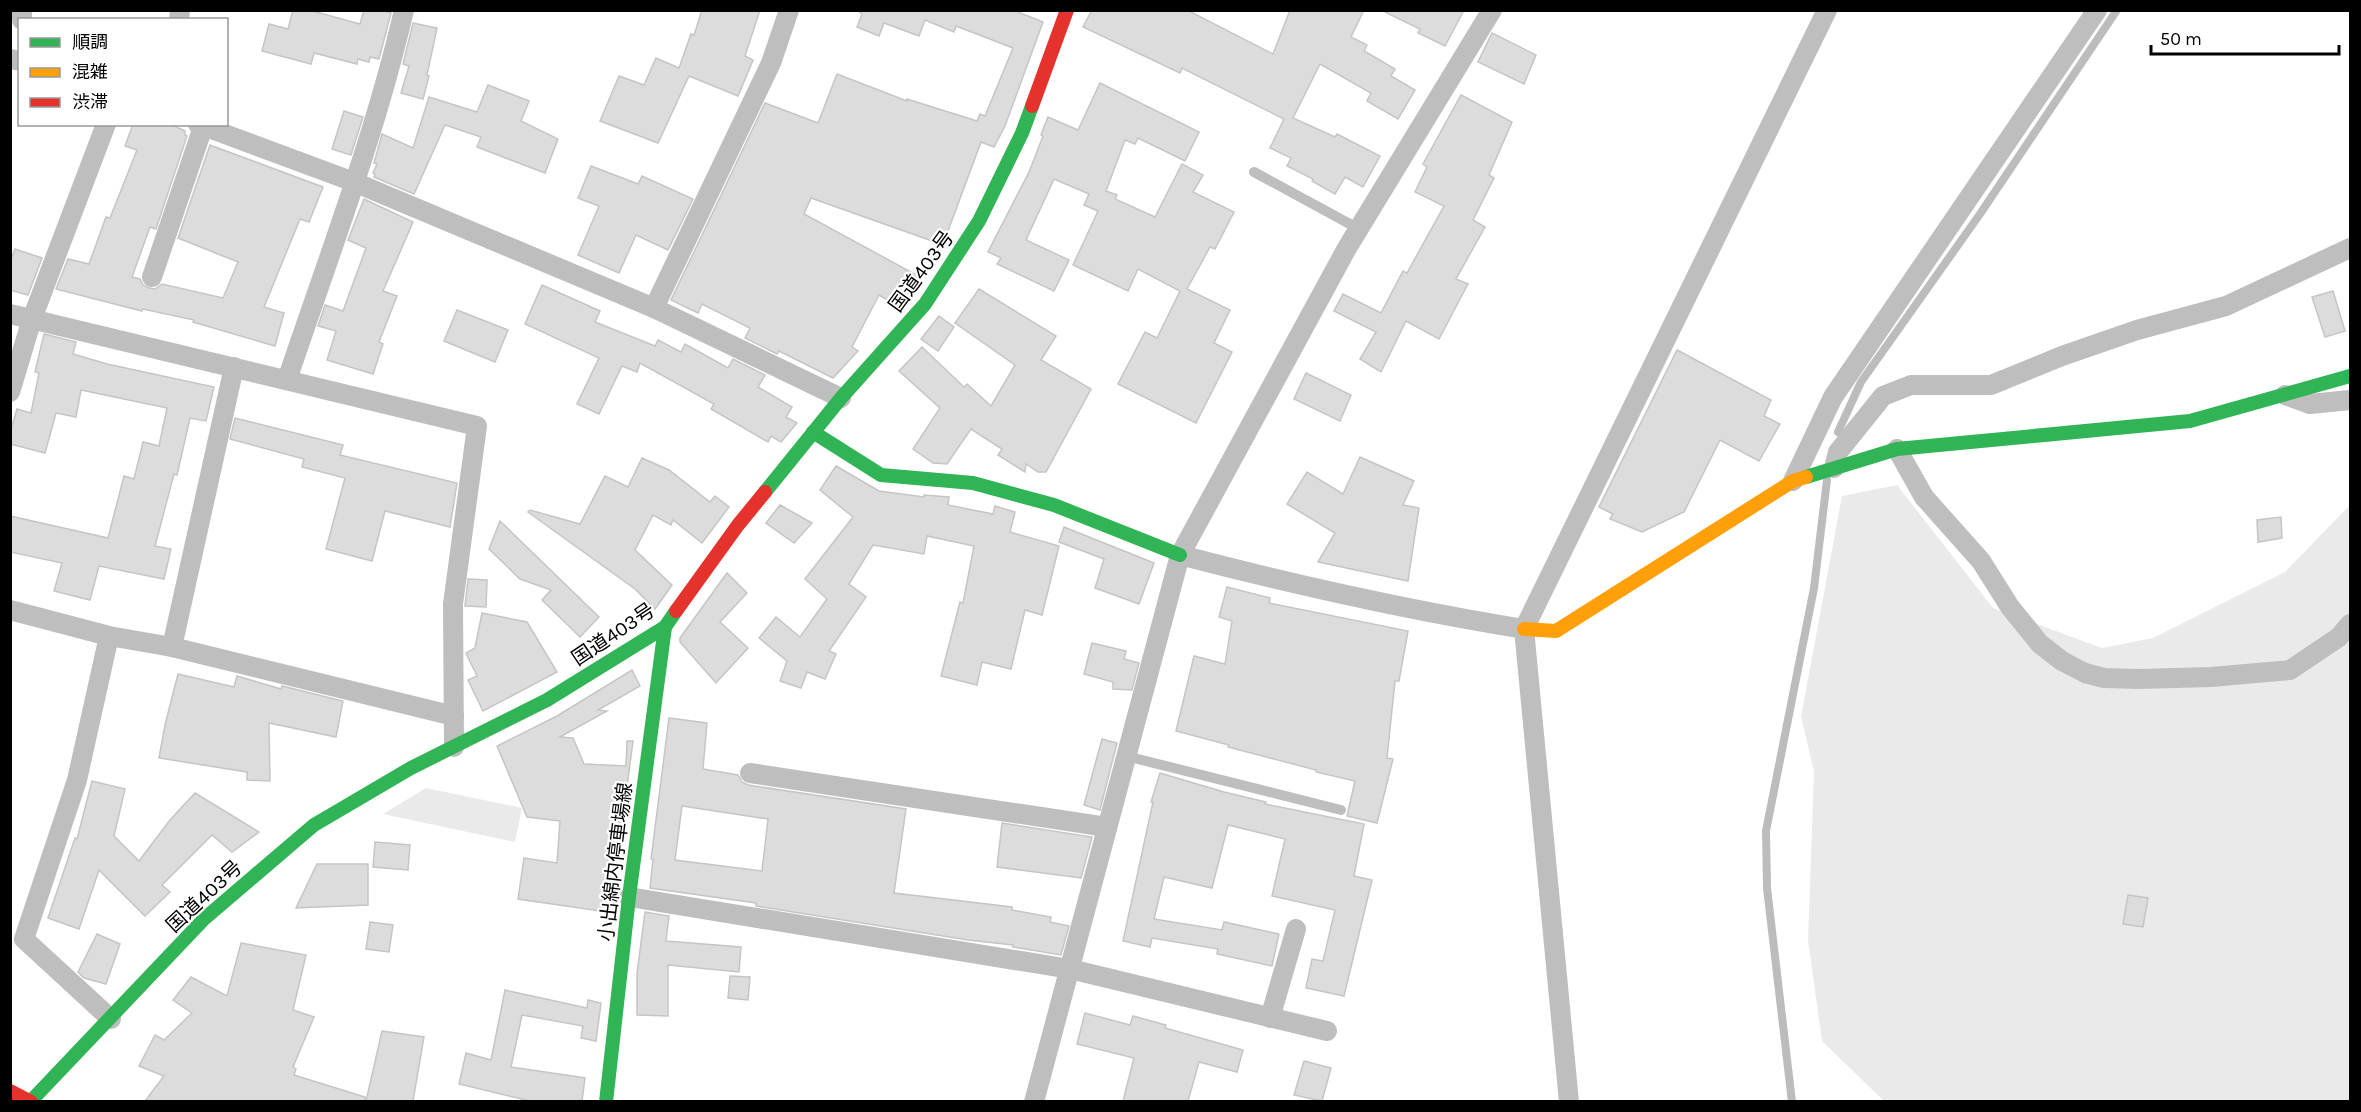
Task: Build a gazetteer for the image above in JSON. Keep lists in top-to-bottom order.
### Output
{
  "streets": {
    "main road": ["国道403号", "小出綿内停車場線"]
  },
  "crossings": [
    ["国道403号", "小出綿内停車場線"]
  ],
  "legend": ["順調", "混雑", "渋滞"],
  "scale_bar": "50 m"
}
